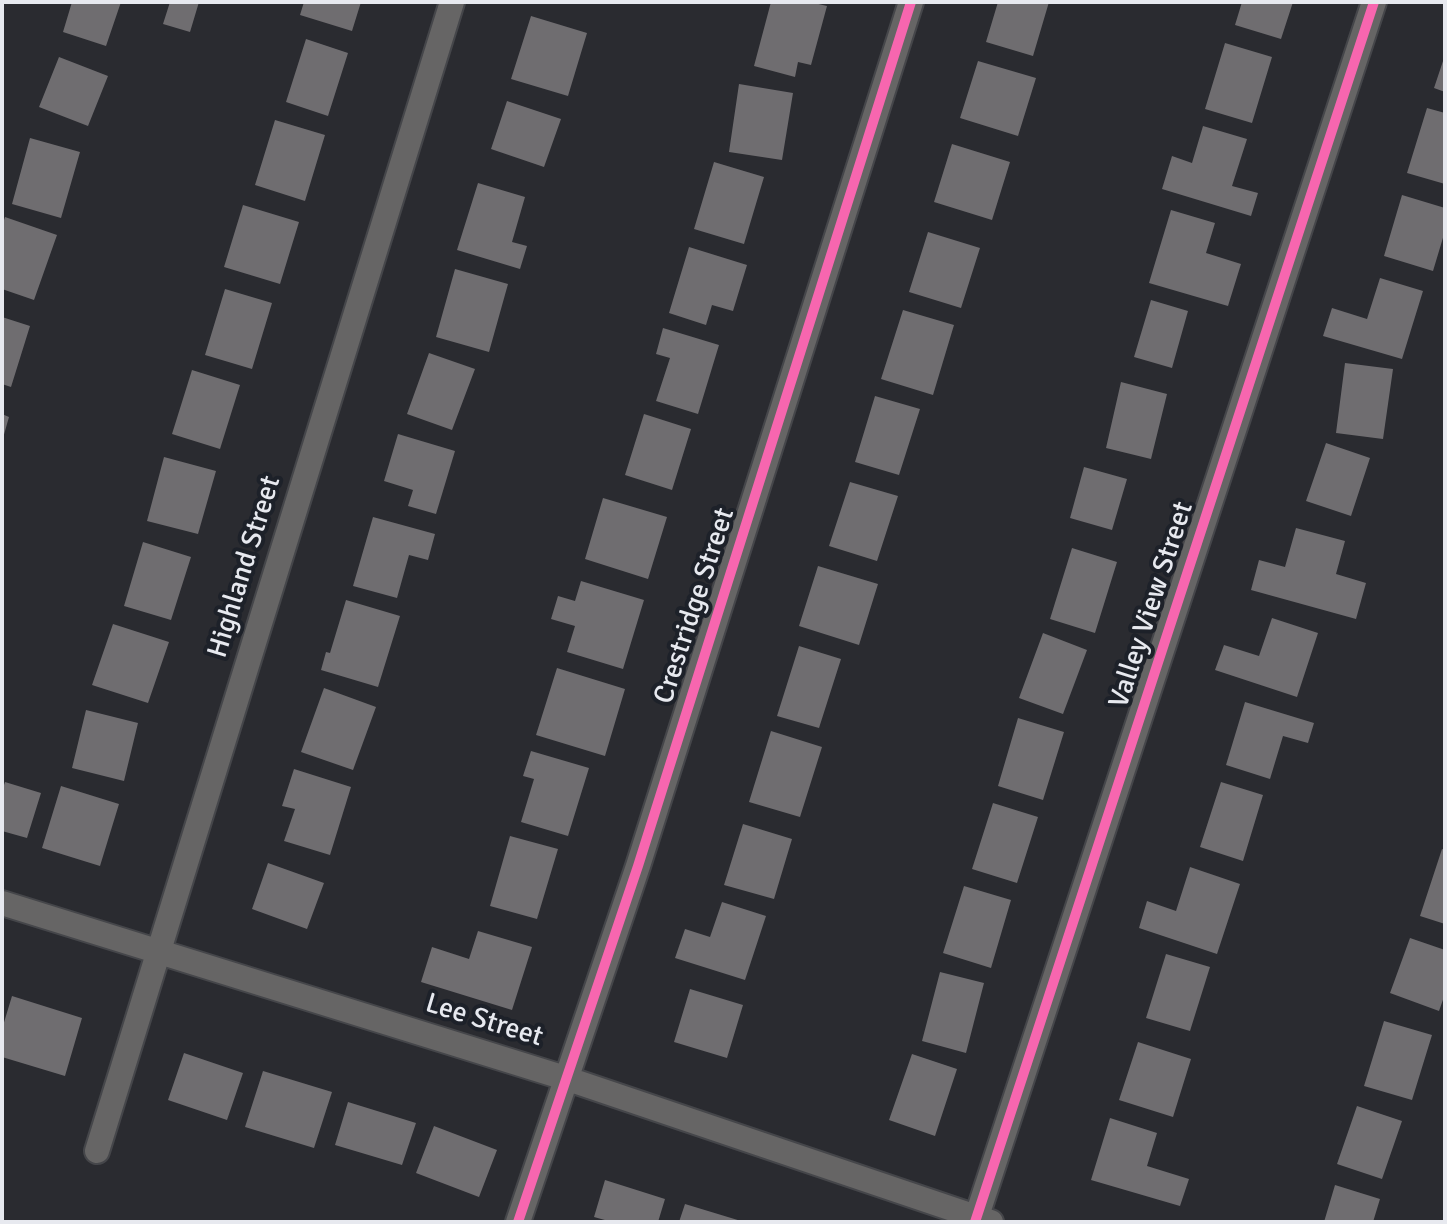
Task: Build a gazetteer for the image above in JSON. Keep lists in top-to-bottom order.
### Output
{
  "streets": {
    "street": [
      "Highland Street",
      "Valley View Street",
      "Crestridge Street",
      "Lee Street"
    ]
  },
  "crossings": [
    ["Highland Street", "Lee Street"],
    ["Valley View Street", "Lee Street"],
    ["Crestridge Street", "Lee Street"]
  ]
}
